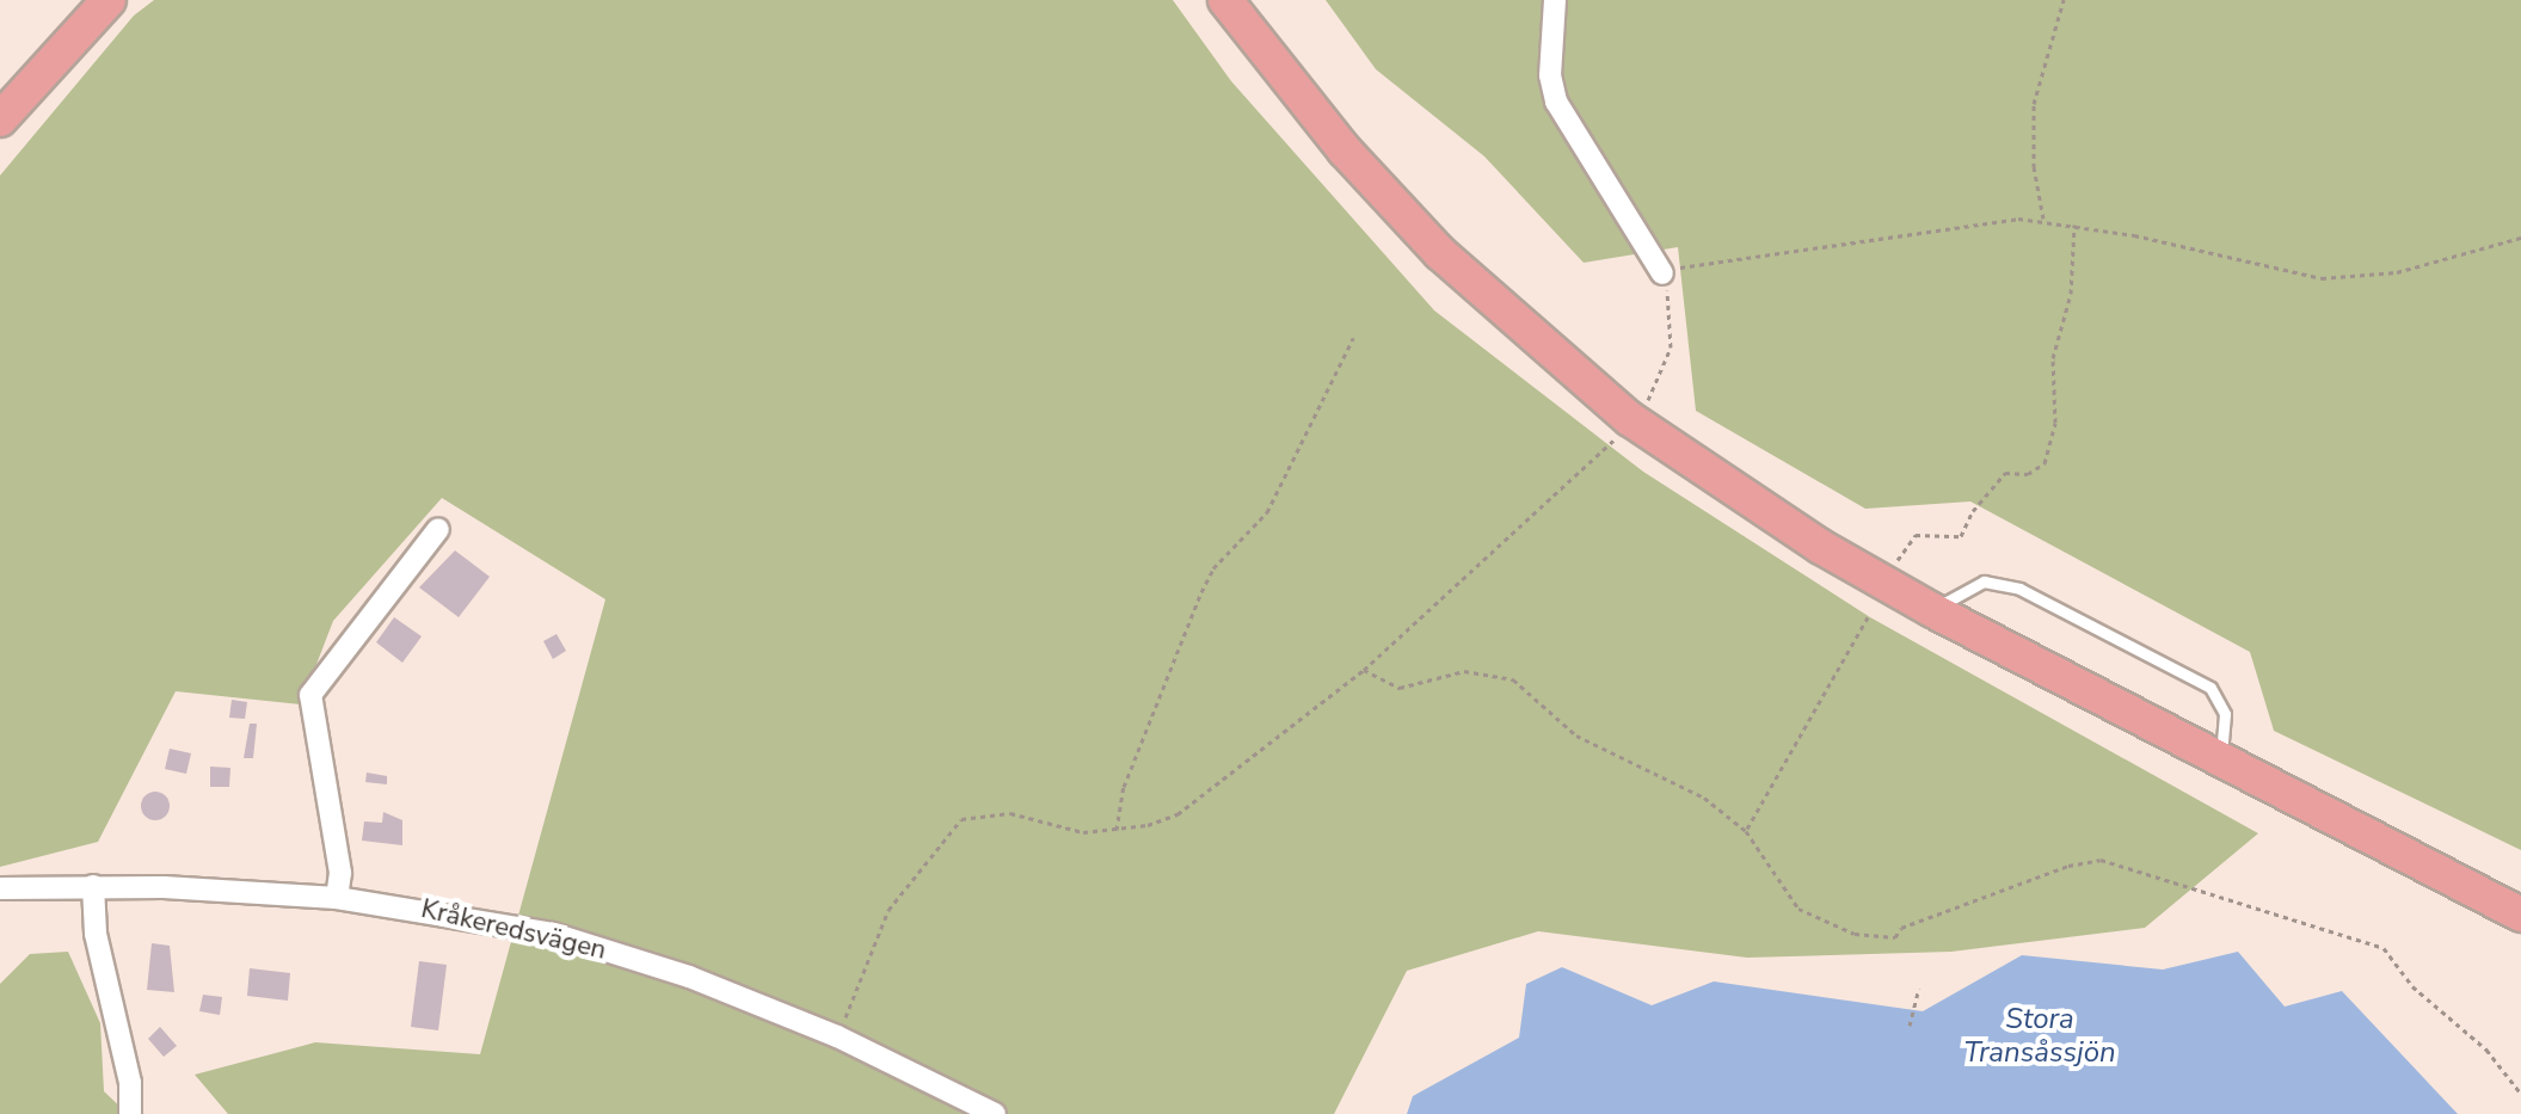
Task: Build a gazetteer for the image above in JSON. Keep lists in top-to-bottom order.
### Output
{
  "streets": {
    "street": ["Kråkeredsvägen"]
  },
  "water": ["Stora Transåssjön"]
}
